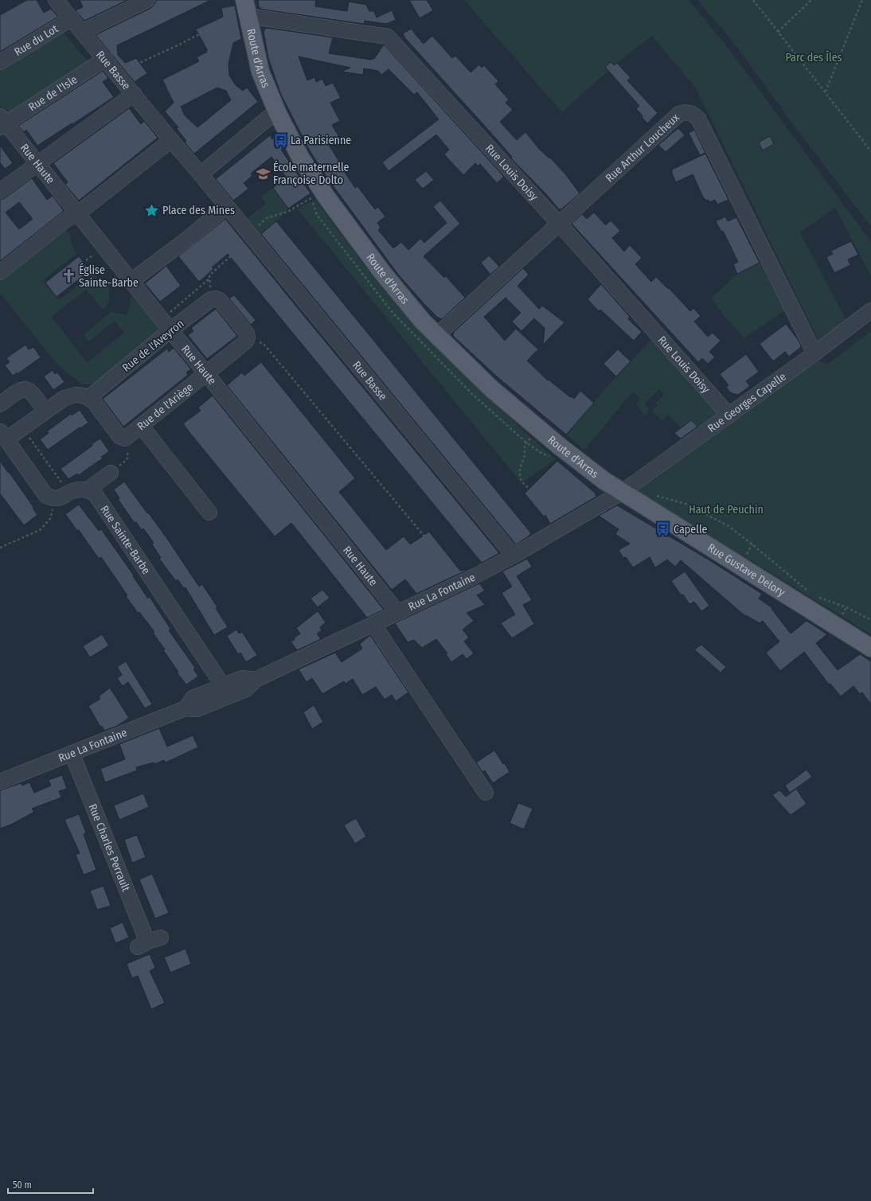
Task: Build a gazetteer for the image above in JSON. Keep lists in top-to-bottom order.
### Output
{
  "streets": {
    "main road": ["Route d'Arras", "Rue Gustave Delory"],
    "street": [
      "Rue du Lot",
      "Rue Basse",
      "Rue de l'Isle",
      "Rue Arthur Loucheux",
      "Rue Haute",
      "Rue Louis Doisy",
      "Rue de l'Aveyron",
      "Rue Georges Capelle",
      "Rue de l'Ariège",
      "Rue Sainte-Barbe",
      "Rue La Fontaine",
      "Rue Charles Perrault"
    ]
  },
  "crossings": [
    ["Rue du Lot", "Rue Basse"],
    ["Route d'Arras", "Rue Arthur Loucheux"],
    ["Route d'Arras", "Rue Louis Doisy"],
    ["Route d'Arras", "Rue Georges Capelle"],
    ["Route d'Arras", "Rue Gustave Delory"],
    ["Route d'Arras", "Rue La Fontaine"],
    ["Rue Basse", "Rue de l'Isle"],
    ["Rue Basse", "Rue La Fontaine"],
    ["Rue de l'Isle", "Rue Haute"],
    ["Rue Arthur Loucheux", "Rue Louis Doisy"],
    ["Rue Arthur Loucheux", "Rue Georges Capelle"],
    ["Rue Haute", "Rue de l'Aveyron"],
    ["Rue Haute", "Rue de l'Ariège"],
    ["Rue Haute", "Rue La Fontaine"],
    ["Rue Louis Doisy", "Rue Georges Capelle"],
    ["Rue Georges Capelle", "Rue Gustave Delory"],
    ["Rue Georges Capelle", "Rue La Fontaine"],
    ["Rue Sainte-Barbe", "Rue La Fontaine"],
    ["Rue Gustave Delory", "Rue La Fontaine"],
    ["Rue La Fontaine", "Rue Charles Perrault"]
  ],
  "parks": ["Parc des Îles", "Haut de Peuchin"],
  "places": {
    "bus stop": ["La Parisienne", "Capelle"],
    "school or university": ["École maternelle Françoise Dolto"],
    "place": ["Place des Mines"],
    "church": ["Église Sainte-Barbe"]
  },
  "scale_bar": "50 m"
}
